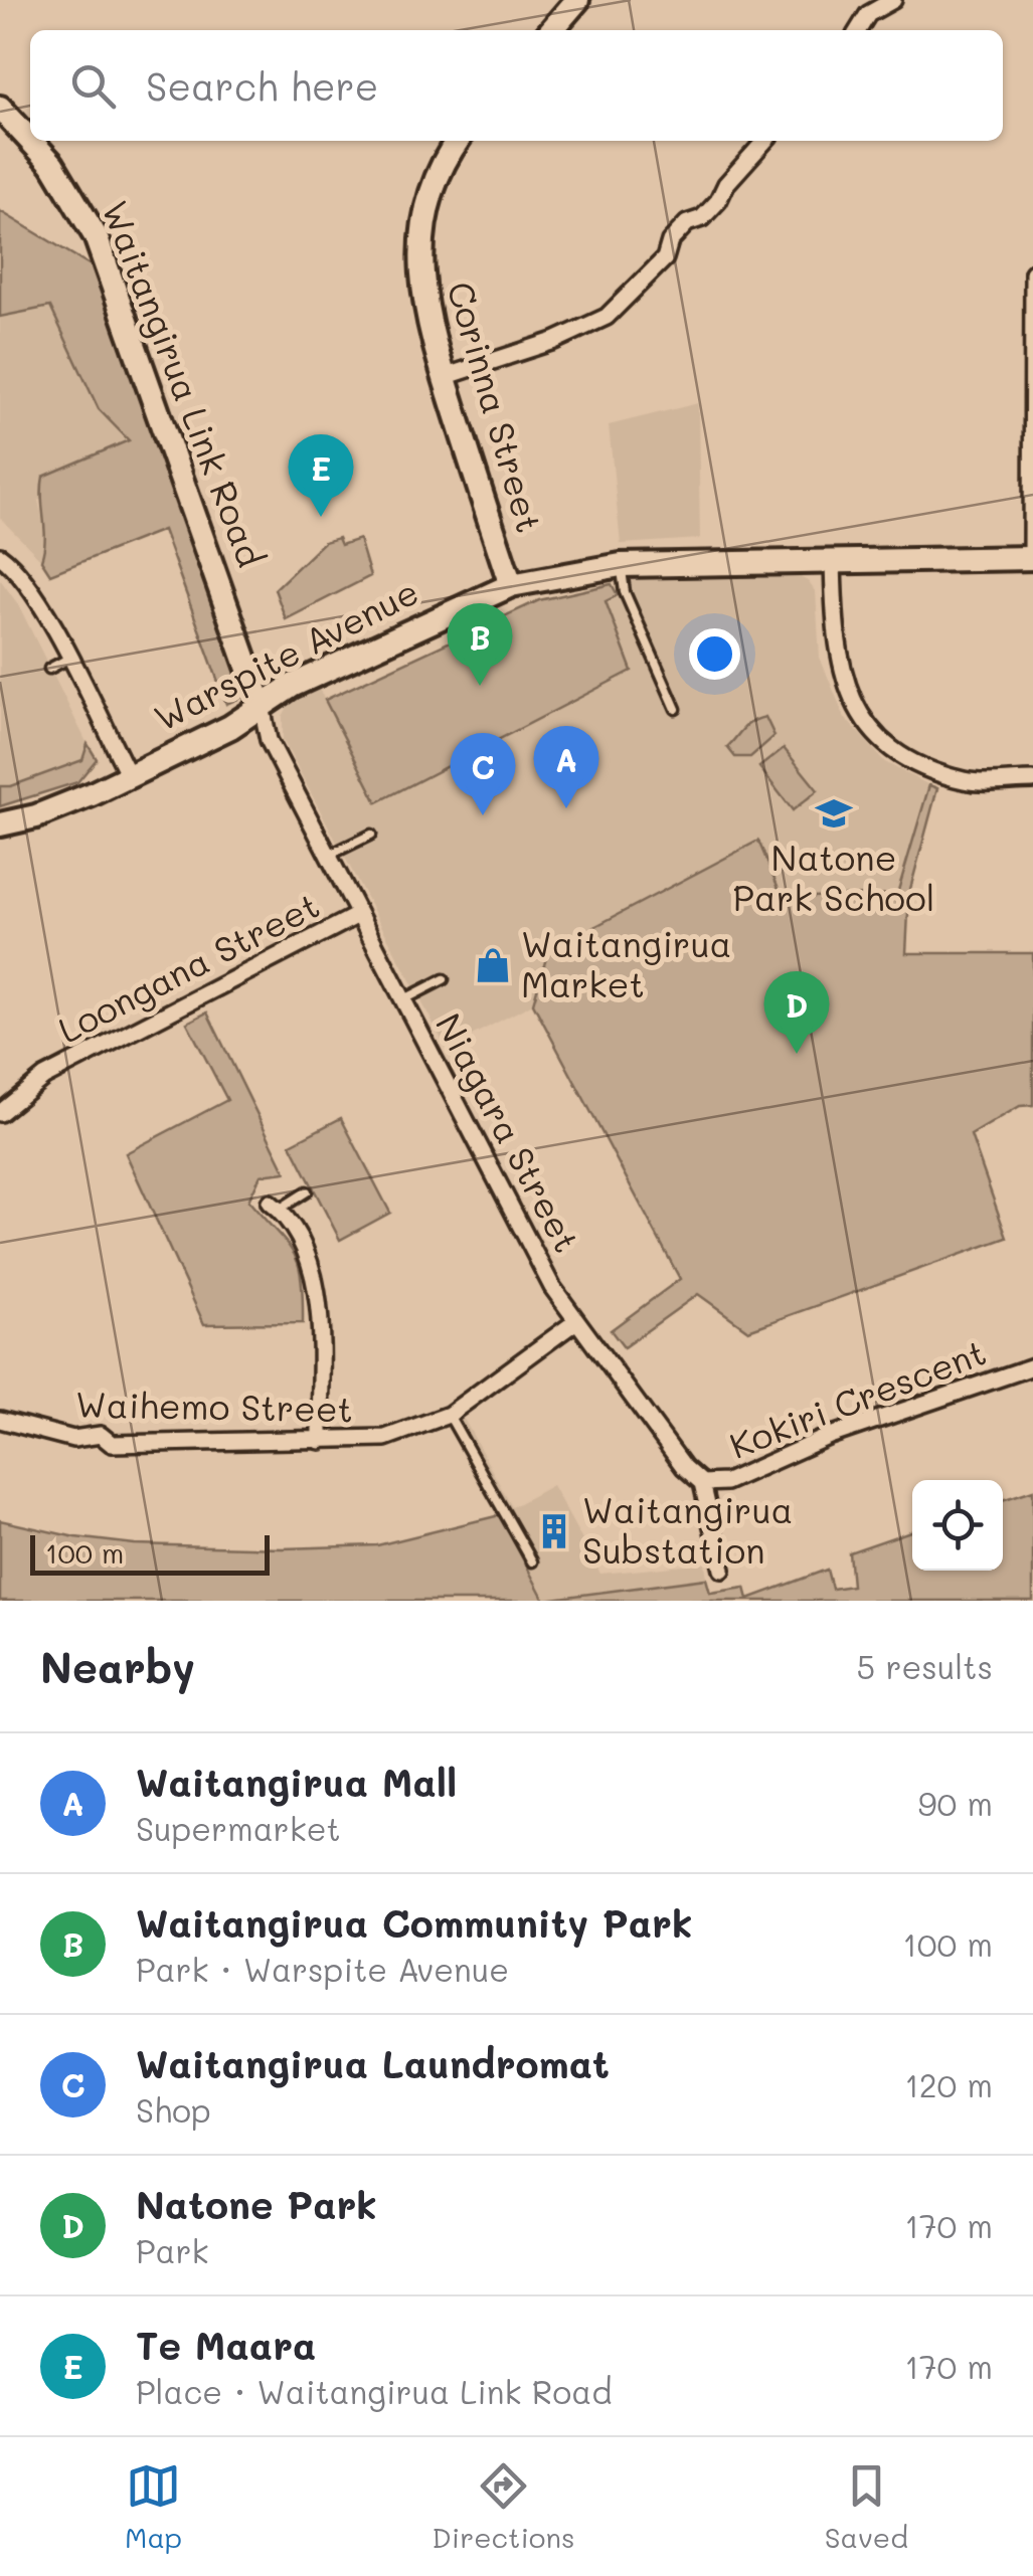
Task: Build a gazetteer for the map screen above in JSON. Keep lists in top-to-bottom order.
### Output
{
  "streets": {
    "main road": ["Waitangirua Link Road", "Corinna Street", "Warspite Avenue"],
    "street": [
      "Loongana Street",
      "Niagara Street",
      "Kokiri Crescent",
      "Waihemo Street"
    ]
  },
  "crossings": [
    ["Waitangirua Link Road", "Warspite Avenue"],
    ["Waitangirua Link Road", "Niagara Street"],
    ["Corinna Street", "Warspite Avenue"],
    ["Warspite Avenue", "Niagara Street"],
    ["Loongana Street", "Niagara Street"],
    ["Niagara Street", "Kokiri Crescent"],
    ["Niagara Street", "Waihemo Street"]
  ],
  "places": {
    "school or university": ["Natone Park School"],
    "shop": ["Waitangirua Market"],
    "building": ["Waitangirua Substation"]
  },
  "scale_bar": "100 m",
  "page": {
    "search": "Search here",
    "pins": [
      "E",
      "B",
      "A",
      "C",
      "D"
    ],
    "scale": "100 m",
    "heading": ["Nearby", "5 results"],
    "list": [
      {
        "mark": "A",
        "name": "Waitangirua Mall",
        "note": "Supermarket",
        "value": "90 m"
      },
      {
        "mark": "B",
        "name": "Waitangirua Community Park",
        "note": "Park · Warspite Avenue",
        "value": "100 m"
      },
      {
        "mark": "C",
        "name": "Waitangirua Laundromat",
        "note": "Shop",
        "value": "120 m"
      },
      {
        "mark": "D",
        "name": "Natone Park",
        "note": "Park",
        "value": "170 m"
      },
      {
        "mark": "E",
        "name": "Te Maara",
        "note": "Place · Waitangirua Link Road",
        "value": "170 m"
      }
    ],
    "nav": ["Map", "Directions", "Saved"]
  }
}
